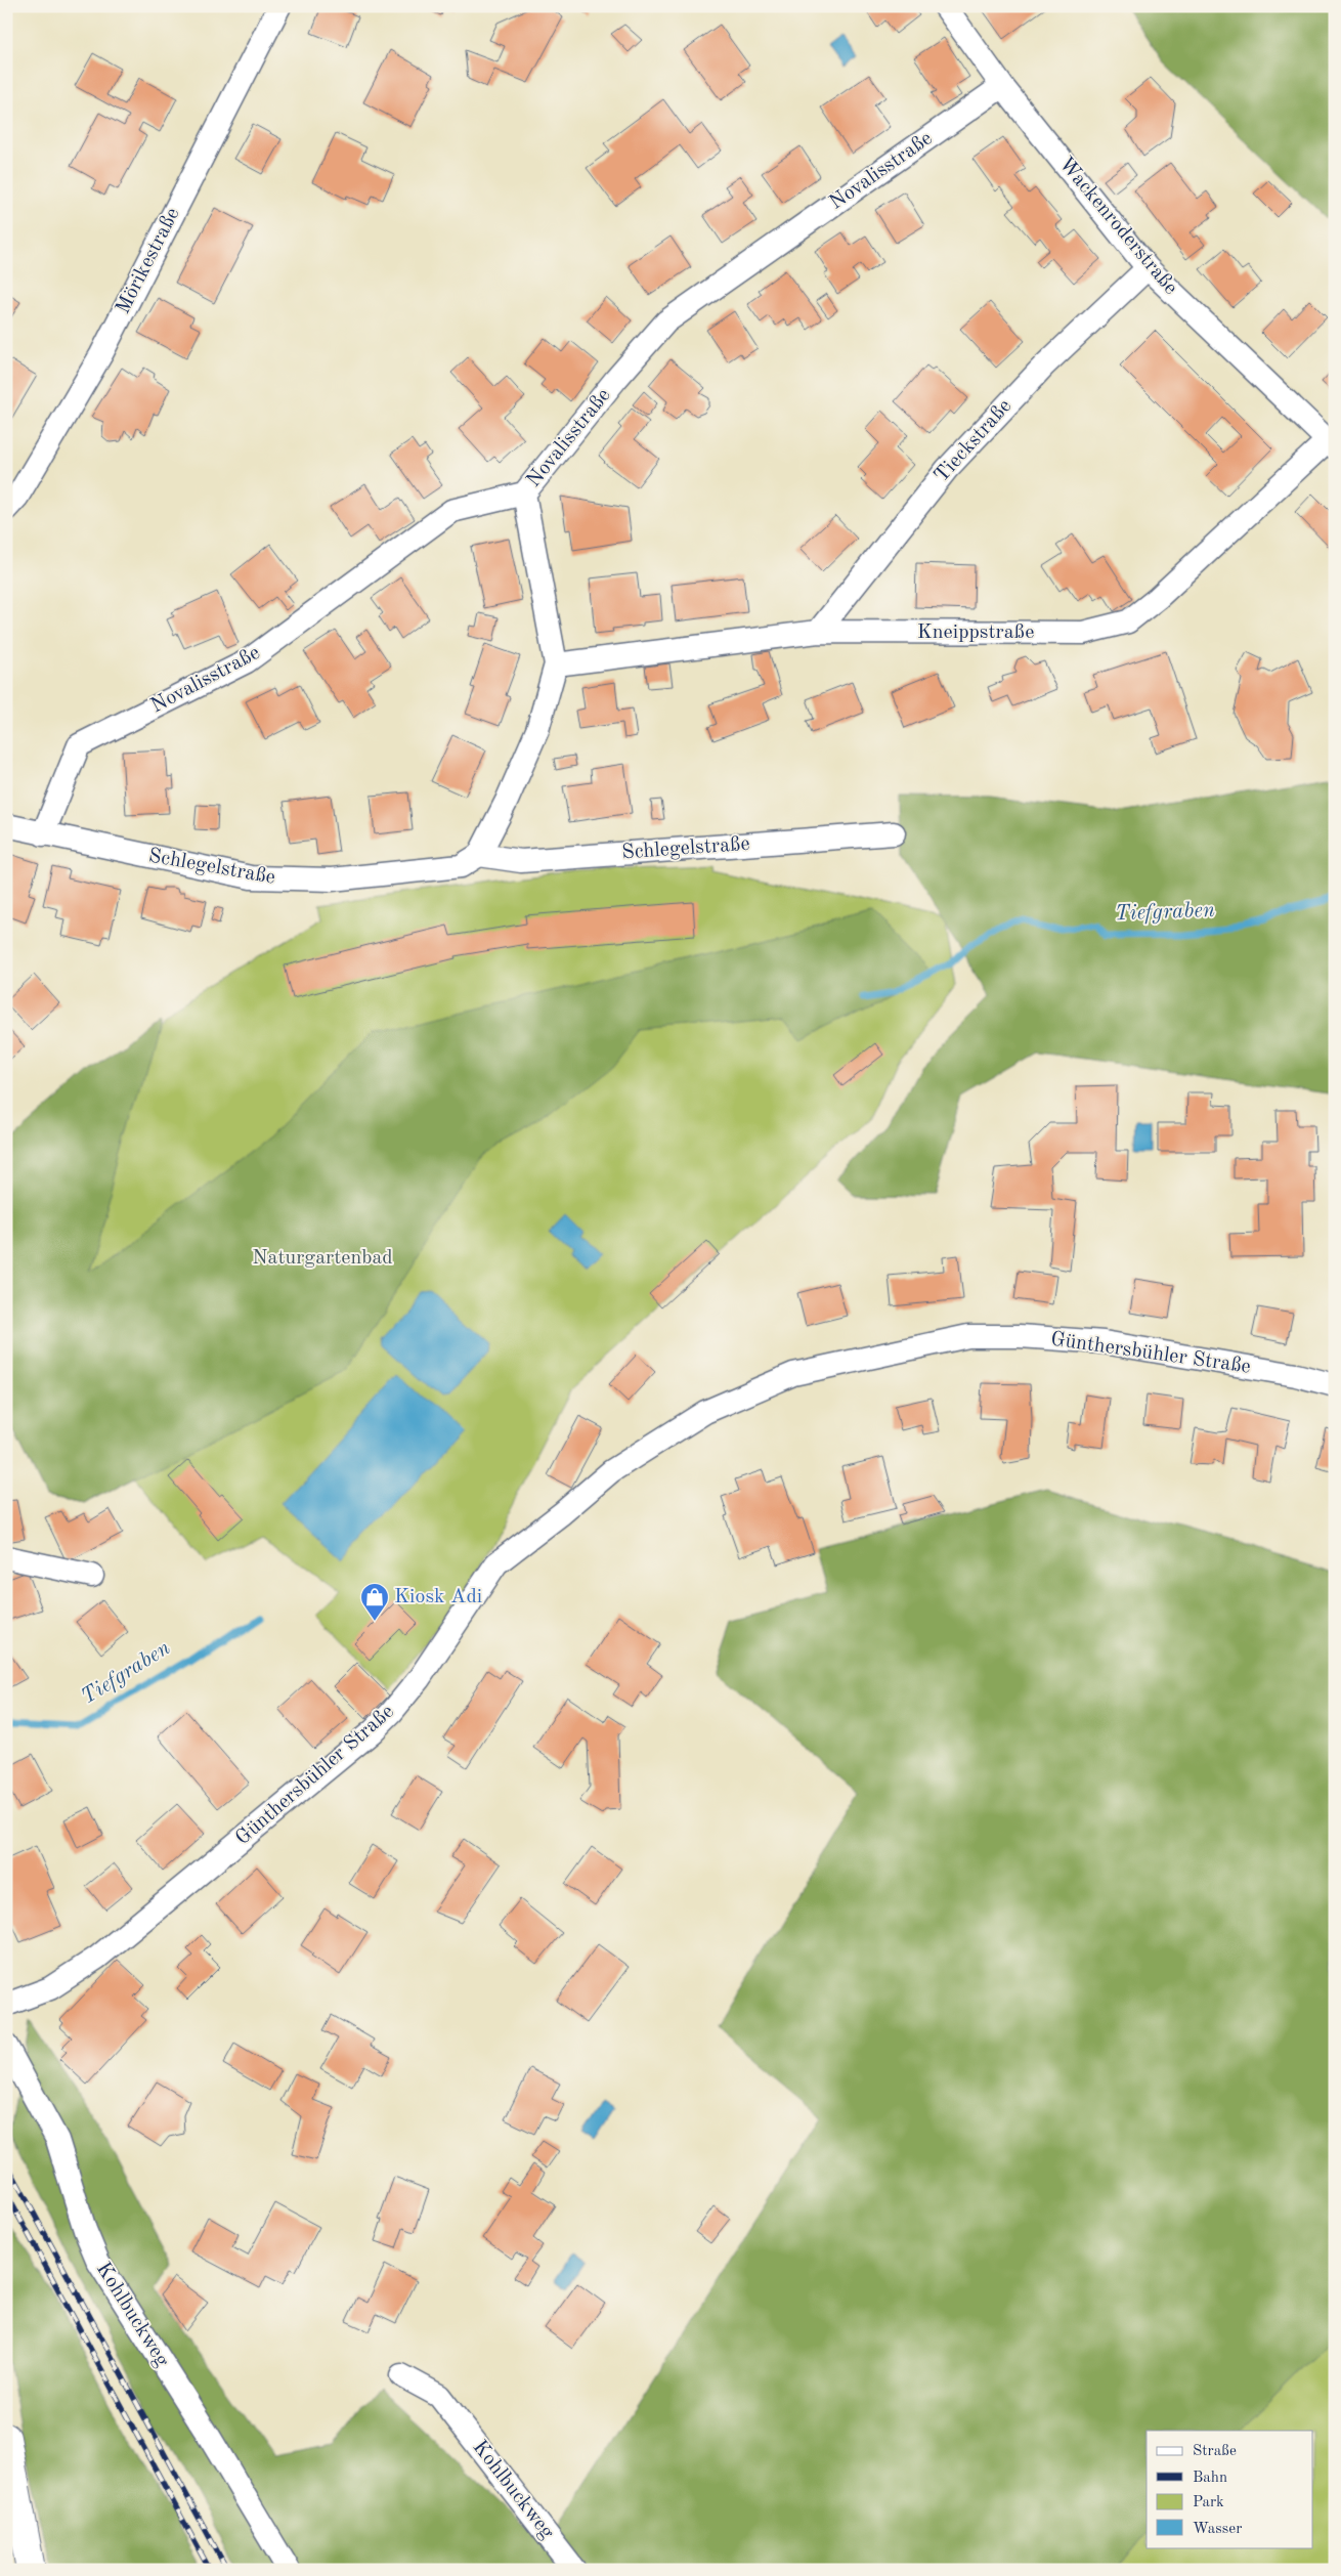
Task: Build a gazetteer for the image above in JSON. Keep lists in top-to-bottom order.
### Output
{
  "streets": {
    "street": [
      "Novalisstraße",
      "Wackenroderstraße",
      "Mörikestraße",
      "Tieckstraße",
      "Kneippstraße",
      "Schlegelstraße",
      "Günthersbühler Straße",
      "Kohlbuckweg"
    ]
  },
  "crossings": [
    ["Novalisstraße", "Wackenroderstraße"],
    ["Novalisstraße", "Schlegelstraße"],
    ["Wackenroderstraße", "Tieckstraße"],
    ["Wackenroderstraße", "Kneippstraße"],
    ["Tieckstraße", "Kneippstraße"]
  ],
  "water": ["Tiefgraben"],
  "parks": ["Naturgartenbad"],
  "places": {
    "shop": ["Kiosk Adi"]
  },
  "legend": [
    "Straße",
    "Bahn",
    "Park",
    "Wasser"
  ]
}
